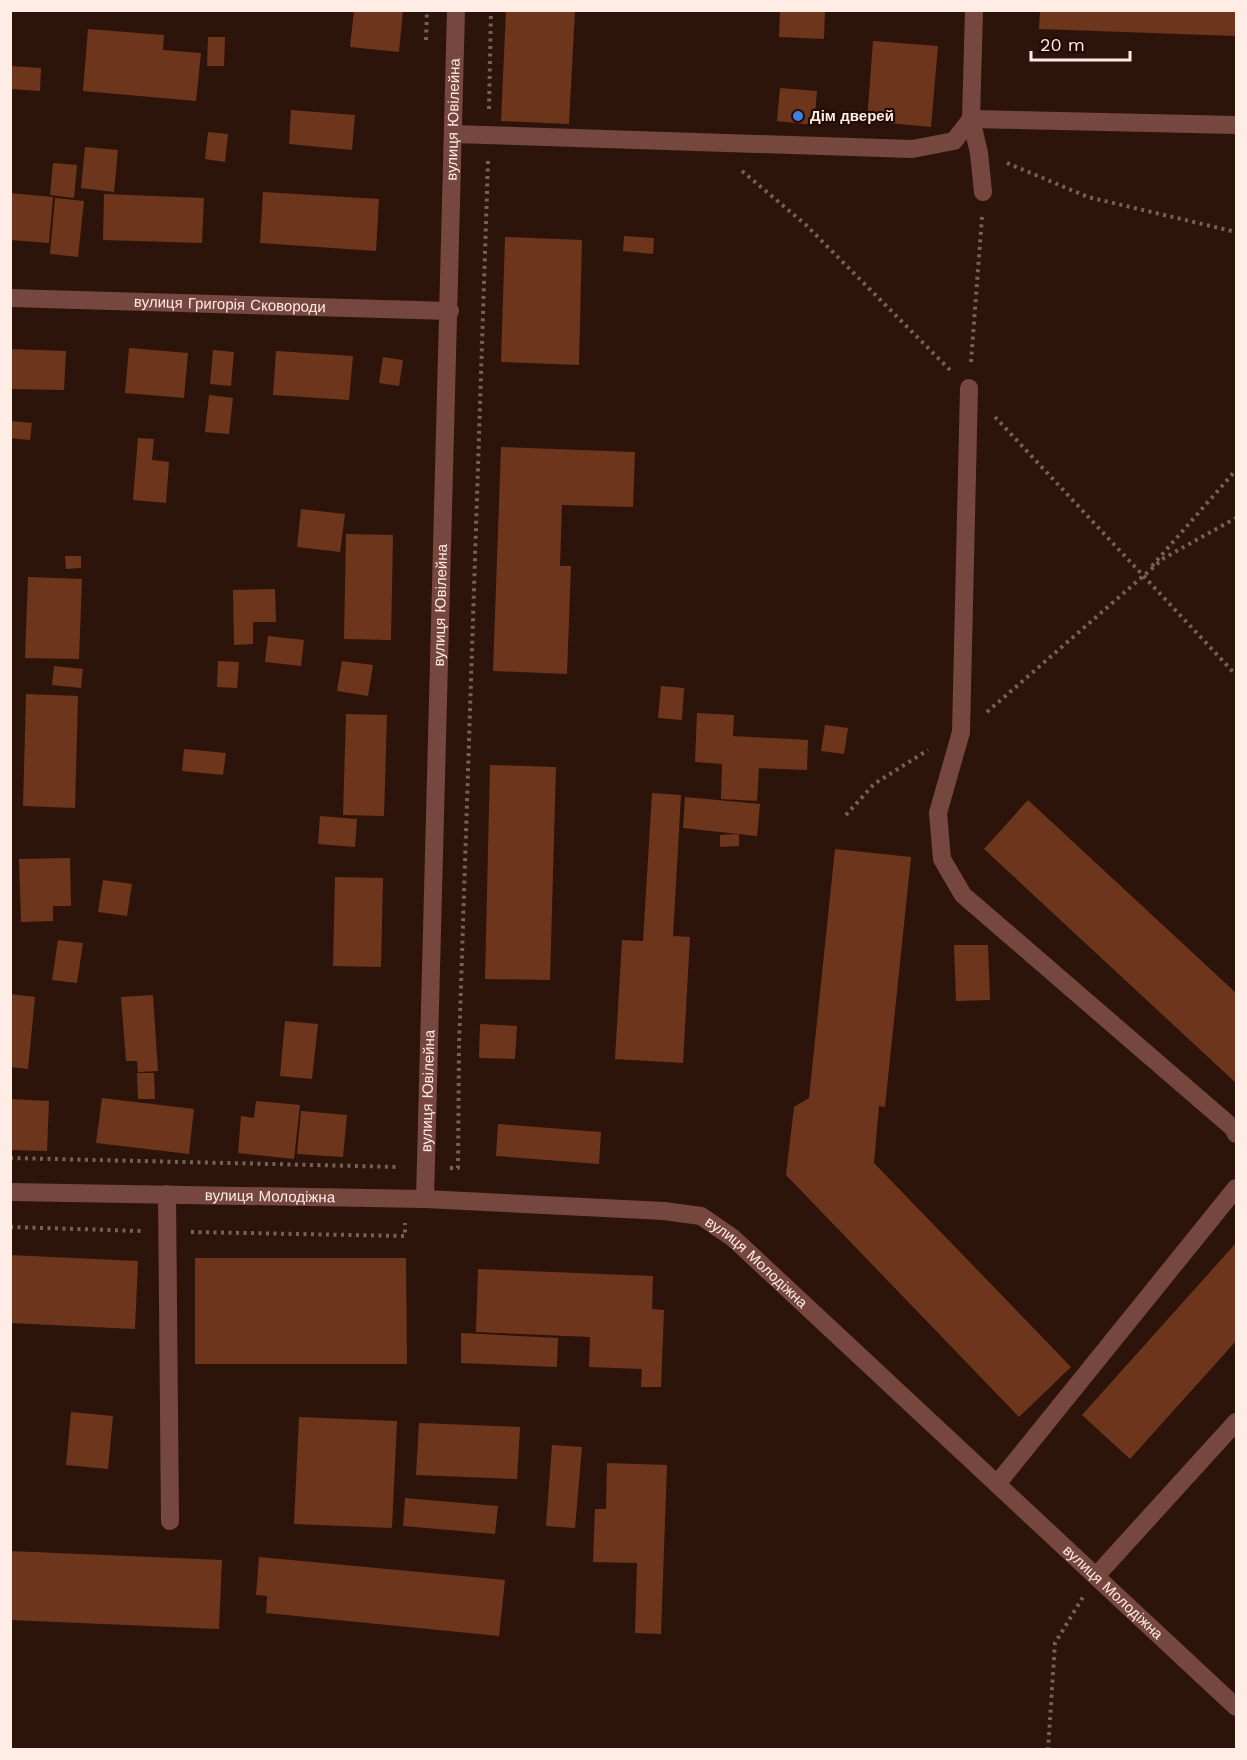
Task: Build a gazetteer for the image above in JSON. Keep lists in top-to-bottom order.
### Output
{
  "streets": {
    "street": ["вулиця Ювілейна", "вулиця Григорія Сковороди", "вулиця Молодіжна"]
  },
  "crossings": [
    ["вулиця Ювілейна", "вулиця Григорія Сковороди"],
    ["вулиця Ювілейна", "вулиця Молодіжна"]
  ],
  "places": ["Дім дверей"],
  "scale_bar": "20 m"
}
